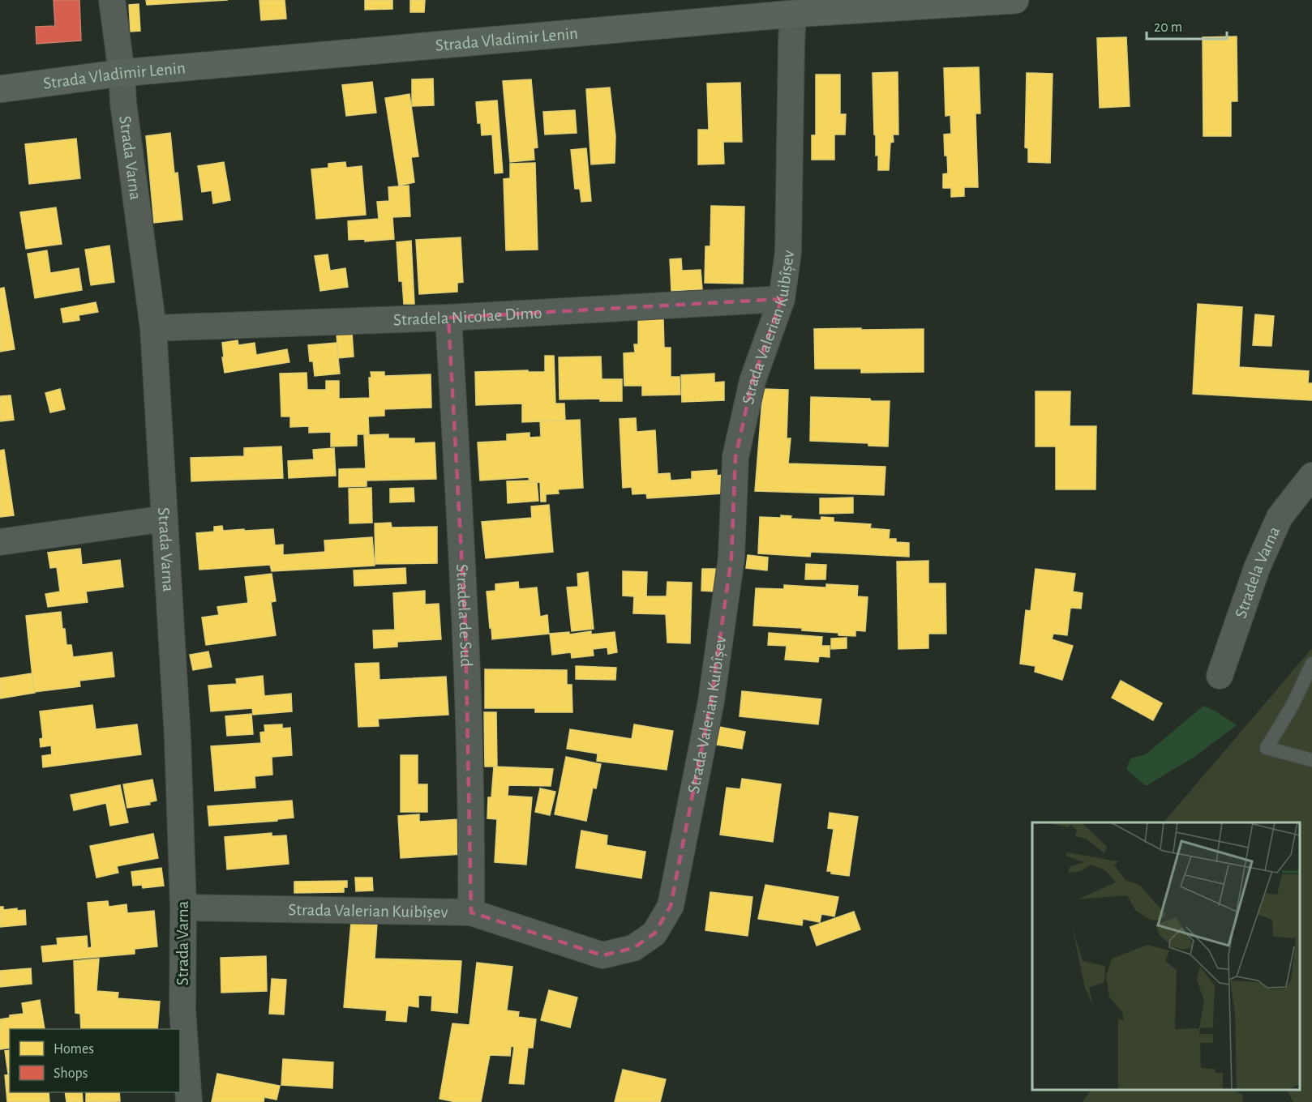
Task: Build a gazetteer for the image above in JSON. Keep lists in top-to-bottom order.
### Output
{
  "streets": {
    "main road": ["Strada Vladimir Lenin"],
    "street": [
      "Strada Varna",
      "Stradela Nicolae Dimo",
      "Strada Valerian Kuibîșev",
      "Stradela Varna",
      "Stradela de Sud"
    ]
  },
  "crossings": [
    ["Strada Vladimir Lenin", "Strada Varna"],
    ["Strada Vladimir Lenin", "Strada Valerian Kuibîșev"],
    ["Strada Varna", "Stradela Nicolae Dimo"],
    ["Strada Varna", "Strada Valerian Kuibîșev"],
    ["Stradela Nicolae Dimo", "Strada Valerian Kuibîșev"],
    ["Stradela Nicolae Dimo", "Stradela de Sud"],
    ["Strada Valerian Kuibîșev", "Stradela de Sud"]
  ],
  "legend": ["Homes", "Shops"],
  "scale_bar": "20 m"
}
